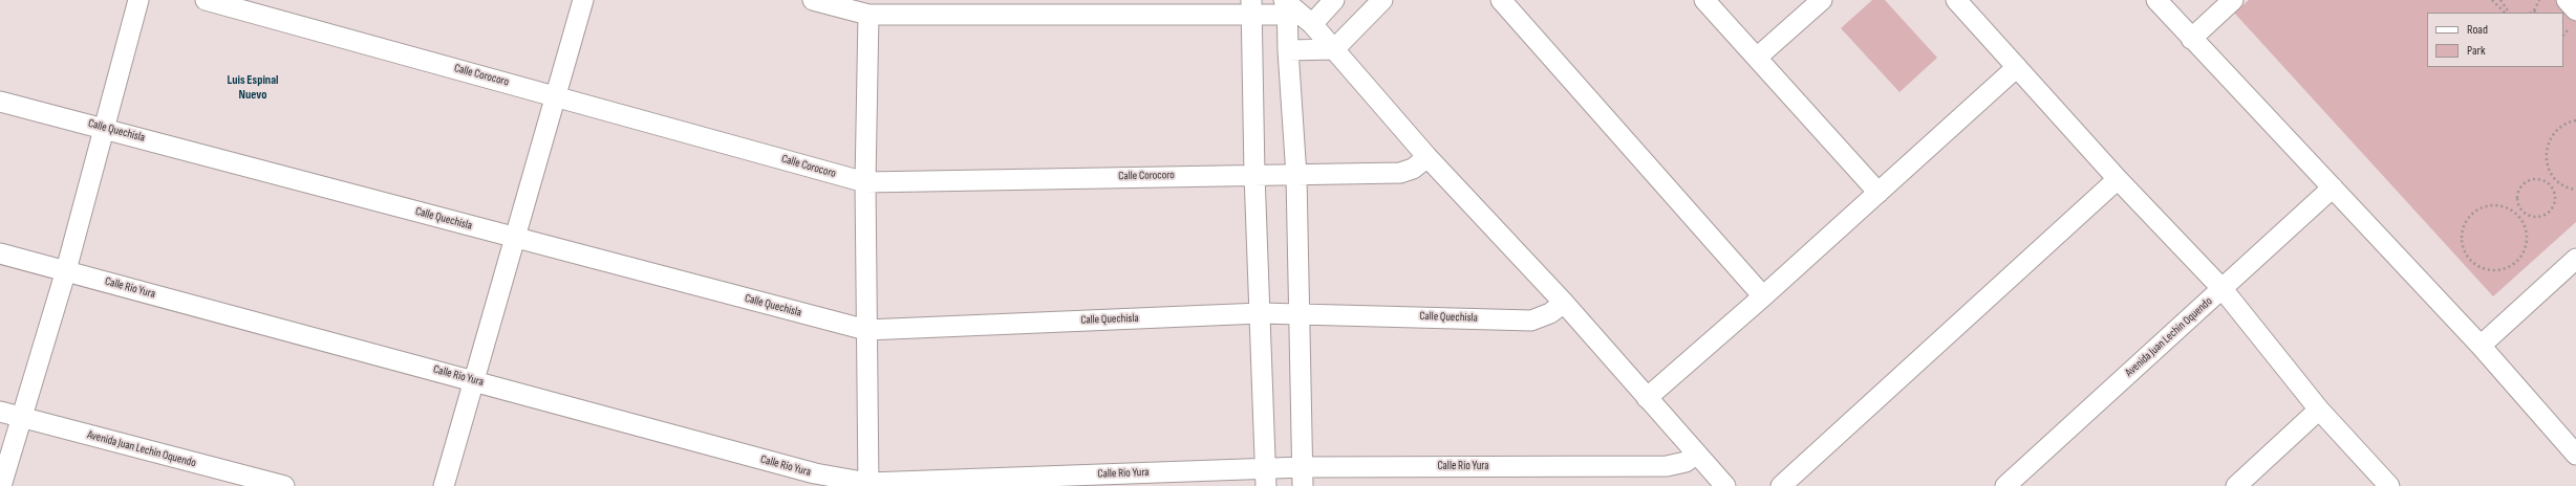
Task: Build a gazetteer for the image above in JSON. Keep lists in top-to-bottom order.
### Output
{
  "streets": {
    "street": [
      "Calle Corocoro",
      "Calle Quechisla",
      "Calle Rio Yura",
      "Avenida Juan Lechin Oquendo"
    ]
  },
  "districts": ["Luis Espinal Nuevo"],
  "legend": ["Road", "Park"]
}
